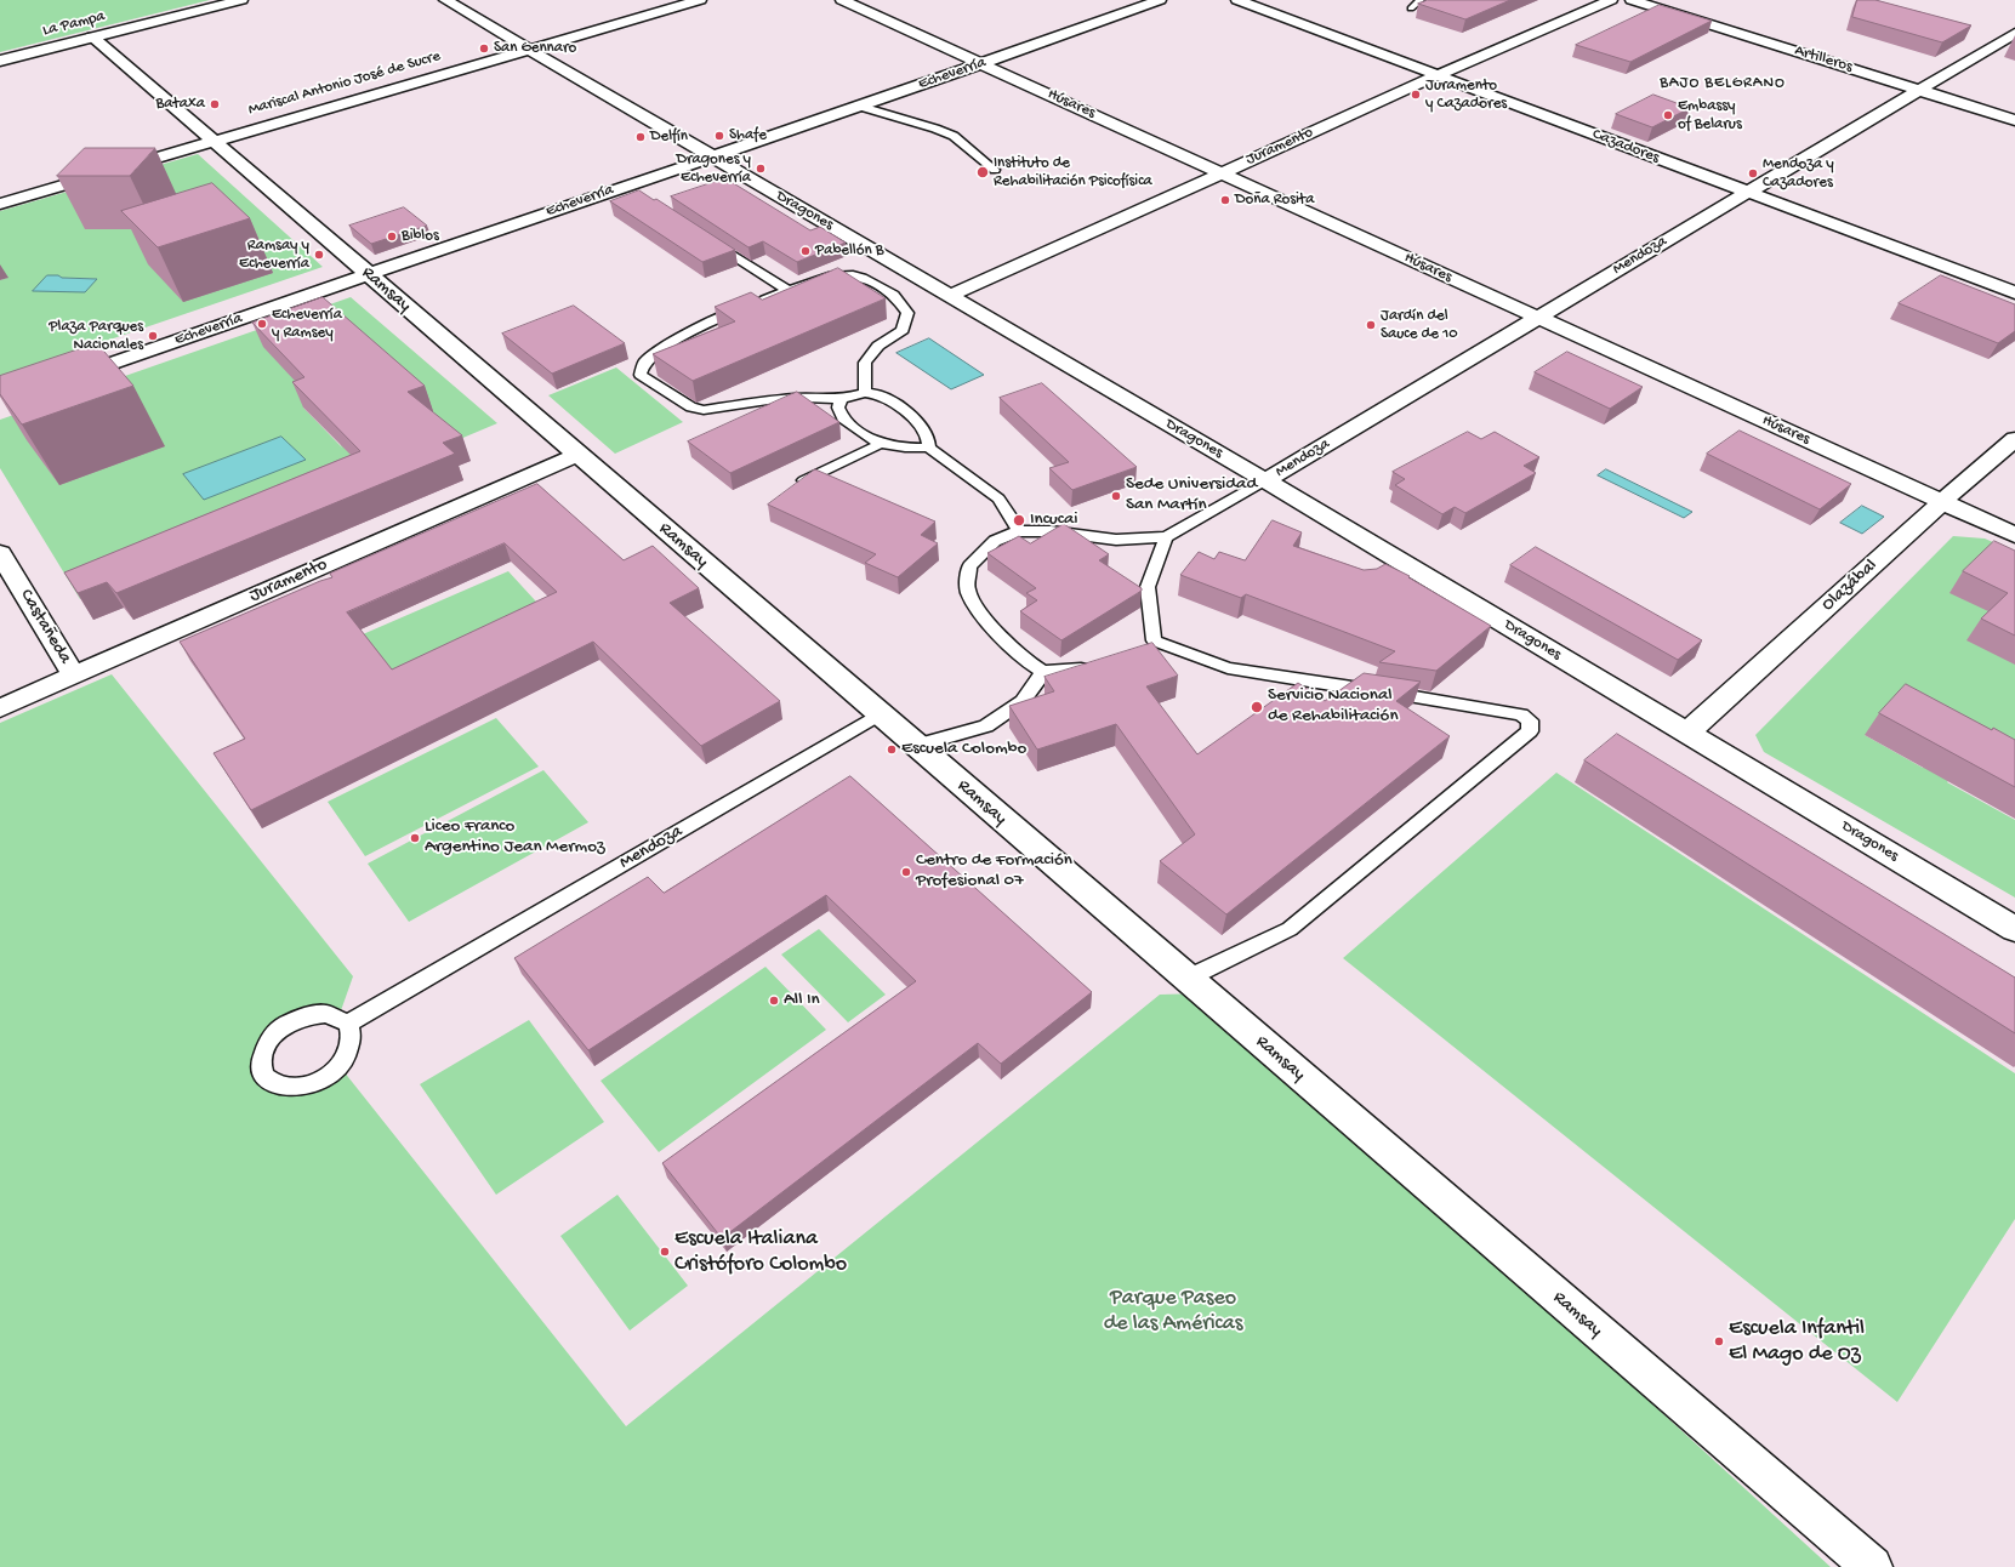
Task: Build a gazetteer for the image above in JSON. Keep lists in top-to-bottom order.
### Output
{
  "streets": {
    "street": [
      "La Pampa",
      "Artilleros",
      "Echeverría",
      "Mariscal Antonio José de Sucre",
      "Húsares",
      "Juramento",
      "Cazadores",
      "Dragones",
      "Mendoza",
      "Ramsay",
      "Olazábal",
      "Castañeda"
    ]
  },
  "crossings": [
    ["La Pampa", "Ramsay"],
    ["Artilleros", "Mendoza"],
    ["Echeverría", "Húsares"],
    ["Echeverría", "Dragones"],
    ["Echeverría", "Ramsay"],
    ["Mariscal Antonio José de Sucre", "Dragones"],
    ["Mariscal Antonio José de Sucre", "Ramsay"],
    ["Húsares", "Juramento"],
    ["Húsares", "Mendoza"],
    ["Húsares", "Olazábal"],
    ["Juramento", "Cazadores"],
    ["Juramento", "Dragones"],
    ["Juramento", "Ramsay"],
    ["Juramento", "Castañeda"],
    ["Cazadores", "Mendoza"],
    ["Dragones", "Mendoza"],
    ["Dragones", "Olazábal"],
    ["Mendoza", "Ramsay"]
  ],
  "districts": ["BAJO BELGRANO"],
  "parks": ["Parque Paseo de las Américas"],
  "places": [
    "San Gennaro",
    "Juramento y Cazadores",
    "Bataxa",
    "Embassy of Belarus",
    "Shafe",
    "Delfín",
    "Dragones y Echeverría",
    "Instituto de Rehabilitación Psicofísica",
    "Mendoza y Cazadores",
    "Doña Rosita",
    "Biblos",
    "Pabellón B",
    "Ramsay y Echeverría",
    "Echeverría y Ramsey",
    "Jardín del Sauce de 10",
    "Plaza Parques Nacionales",
    "Sede Universidad San Martín",
    "Incucai",
    "Servicio Nacional de Rehabilitación",
    "Escuela Colombo",
    "Liceo Franco Argentino Jean Mermoz",
    "Centro de Formación Profesional 07",
    "All In",
    "Escuela Italiana Cristóforo Colombo",
    "Escuela Infantil El Mago de Oz"
  ]
}
